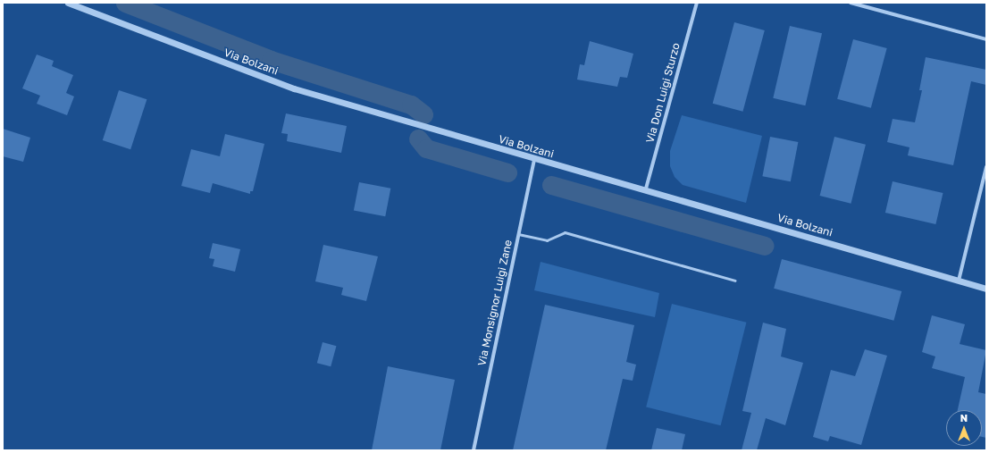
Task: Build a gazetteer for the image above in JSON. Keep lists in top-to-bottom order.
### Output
{
  "streets": {
    "street": ["Via Bolzani", "Via Don Luigi Sturzo", "Via Monsignor Luigi Zane"]
  },
  "crossings": [
    ["Via Bolzani", "Via Don Luigi Sturzo"],
    ["Via Bolzani", "Via Monsignor Luigi Zane"]
  ],
  "north": "top"
}
